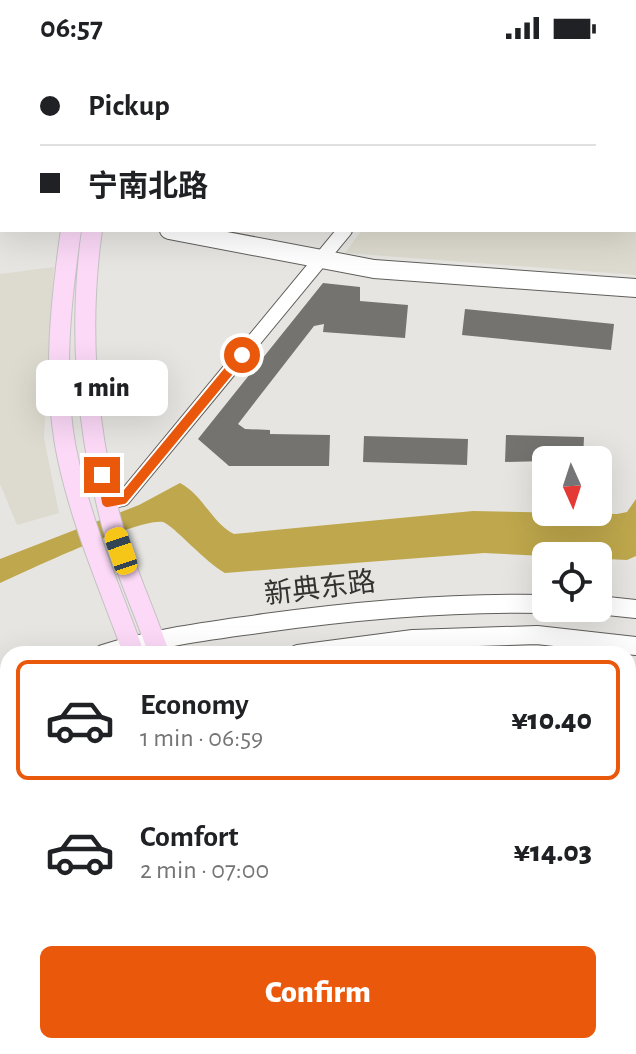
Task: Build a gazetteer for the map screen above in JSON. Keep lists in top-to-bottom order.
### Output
{
  "streets": {
    "main road": ["新典东路"]
  },
  "north": "bottom",
  "page": {
    "status": "06:57",
    "banner": ["Pickup", "宁南北路"],
    "bubble": "1 min",
    "list": [
      {
        "name": "Economy",
        "note": "1 min · 06:59",
        "value": "¥10.40"
      },
      {
        "name": "Comfort",
        "note": "2 min · 07:00",
        "value": "¥14.03"
      }
    ],
    "buttons": "Confirm"
  }
}
